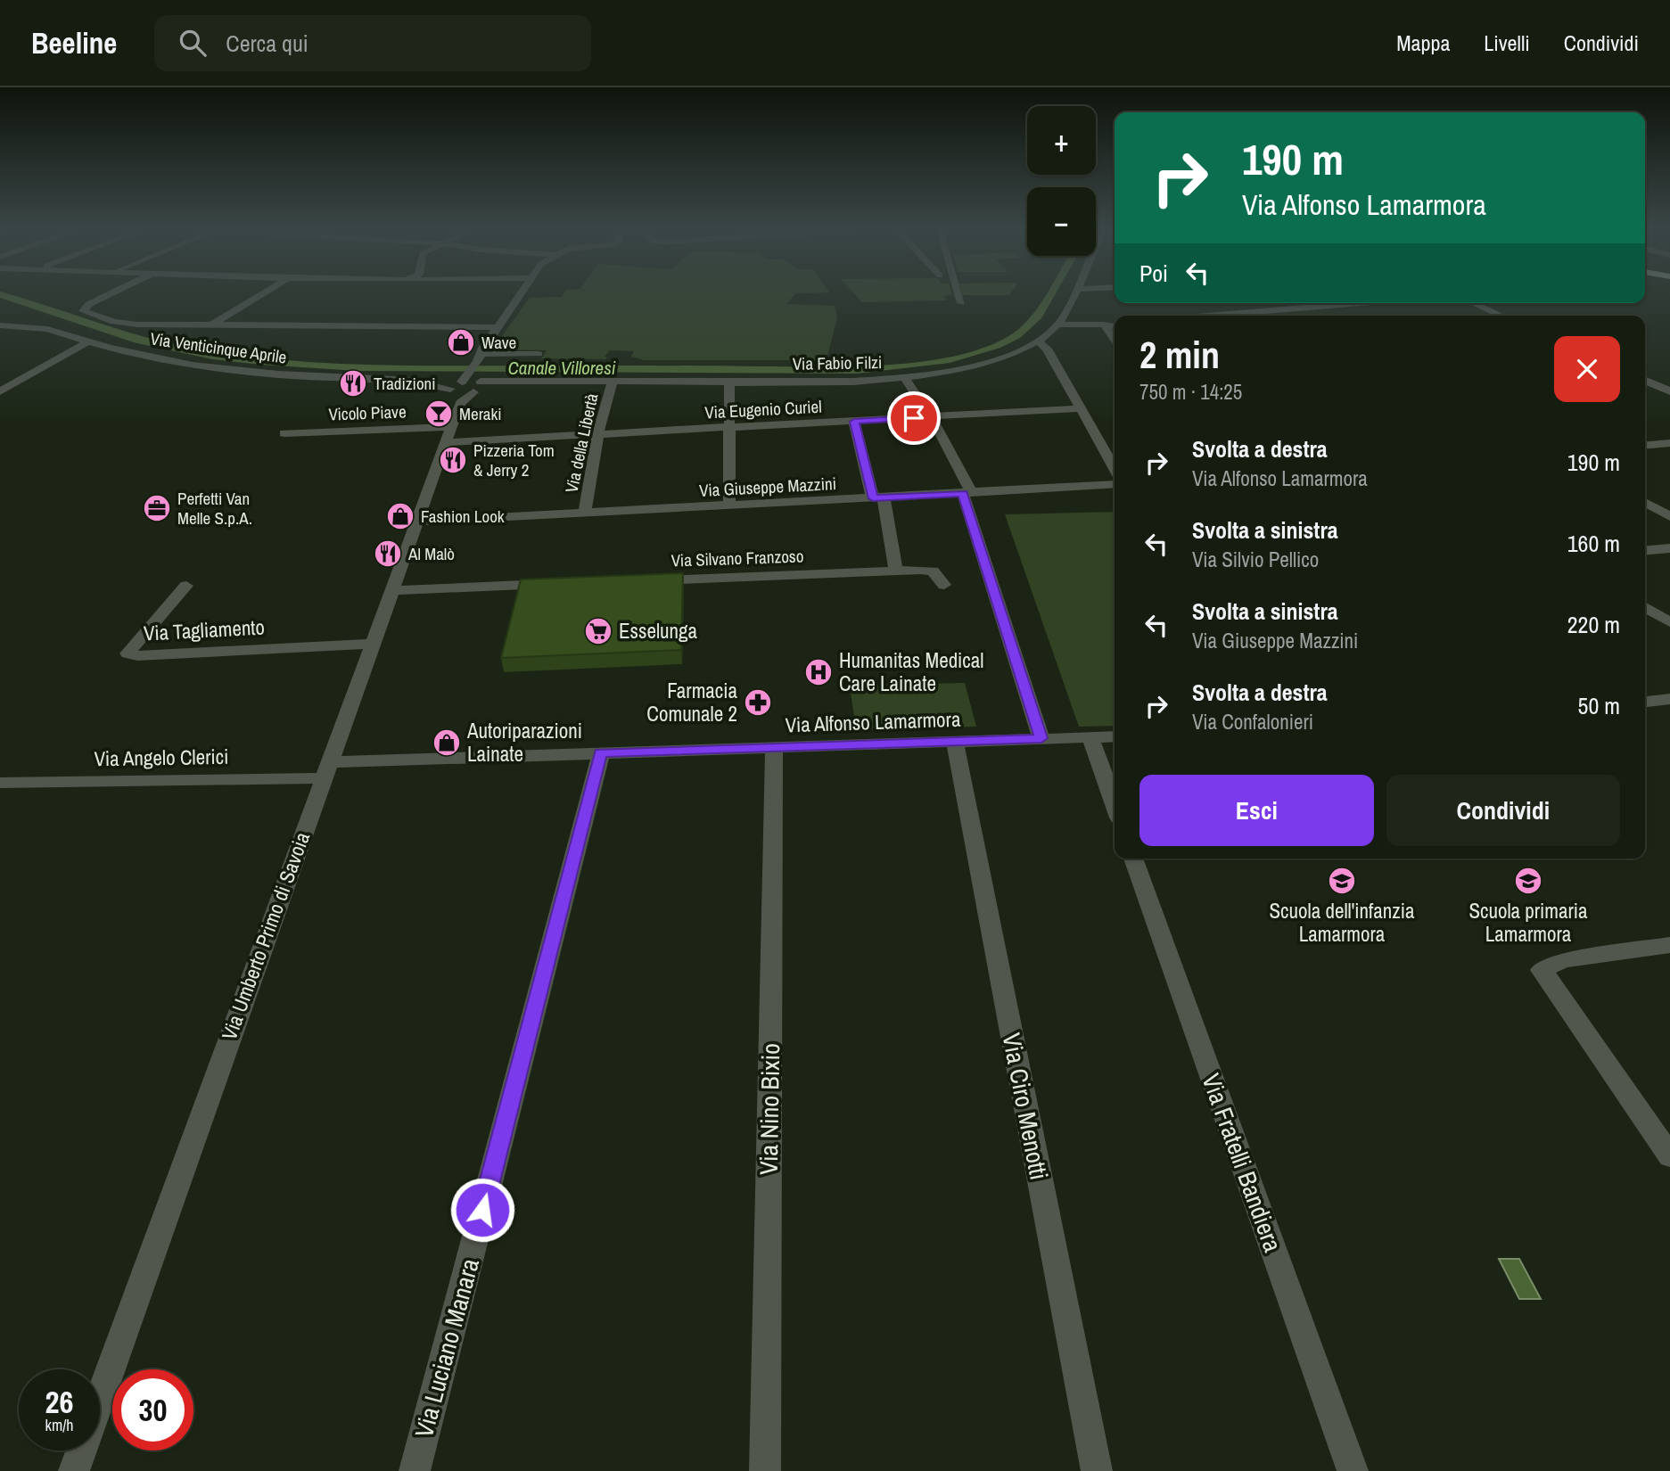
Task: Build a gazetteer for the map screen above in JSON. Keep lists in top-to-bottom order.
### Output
{
  "streets": {
    "street": [
      "Via Venticinque Aprile",
      "Via Fabio Filzi",
      "Via Eugenio Curiel",
      "Vicolo Piave",
      "Via della Libertà",
      "Via Giuseppe Mazzini",
      "Via Silvano Franzoso",
      "Via Tagliamento",
      "Via Alfonso Lamarmora",
      "Via Angelo Clerici",
      "Via Umberto Primo di Savoia",
      "Via Ciro Menotti",
      "Via Nino Bixio",
      "Via Fratelli Bandiera",
      "Via Luciano Manara"
    ]
  },
  "crossings": [
    ["Via Venticinque Aprile", "Via Fabio Filzi"],
    ["Via Venticinque Aprile", "Via Umberto Primo di Savoia"],
    ["Via Fabio Filzi", "Via della Libertà"],
    ["Via Eugenio Curiel", "Via della Libertà"],
    ["Via Eugenio Curiel", "Via Umberto Primo di Savoia"],
    ["Vicolo Piave", "Via Umberto Primo di Savoia"],
    ["Via della Libertà", "Via Giuseppe Mazzini"],
    ["Via Giuseppe Mazzini", "Via Umberto Primo di Savoia"],
    ["Via Tagliamento", "Via Umberto Primo di Savoia"],
    ["Via Alfonso Lamarmora", "Via Angelo Clerici"],
    ["Via Alfonso Lamarmora", "Via Umberto Primo di Savoia"],
    ["Via Alfonso Lamarmora", "Via Ciro Menotti"],
    ["Via Alfonso Lamarmora", "Via Nino Bixio"],
    ["Via Alfonso Lamarmora", "Via Luciano Manara"],
    ["Via Angelo Clerici", "Via Umberto Primo di Savoia"]
  ],
  "water": ["Canale Villoresi"],
  "places": {
    "shop": ["Wave", "Fashion Look", "Autoriparazioni Lainate"],
    "restaurant": ["Tradizioni", "Pizzeria Tom & Jerry 2", "Al Malò"],
    "bar": ["Meraki"],
    "office": ["Perfetti Van Melle S.p.A."],
    "supermarket": ["Esselunga"],
    "hospital": ["Humanitas Medical Care Lainate"],
    "pharmacy": ["Farmacia Comunale 2"],
    "school or university": ["Scuola dell'infanzia Lamarmora", "Scuola primaria Lamarmora"]
  },
  "page": {
    "header": "Beeline",
    "search": "Cerca qui",
    "nav": ["Mappa", "Livelli", "Condividi"],
    "map_buttons": ["+", "−"],
    "turn": ["190 m", "Via Alfonso Lamarmora"],
    "then": "Poi",
    "heading": ["2 min", "750 m · 14:25"],
    "list": [
      {
        "name": "Svolta a destra",
        "note": "Via Alfonso Lamarmora",
        "value": "190 m"
      },
      {
        "name": "Svolta a sinistra",
        "note": "Via Silvio Pellico",
        "value": "160 m"
      },
      {
        "name": "Svolta a sinistra",
        "note": "Via Giuseppe Mazzini",
        "value": "220 m"
      },
      {
        "name": "Svolta a destra",
        "note": "Via Confalonieri",
        "value": "50 m"
      }
    ],
    "buttons": ["Esci", "Condividi"],
    "speed": "26 km/h",
    "limit": "30"
  }
}
